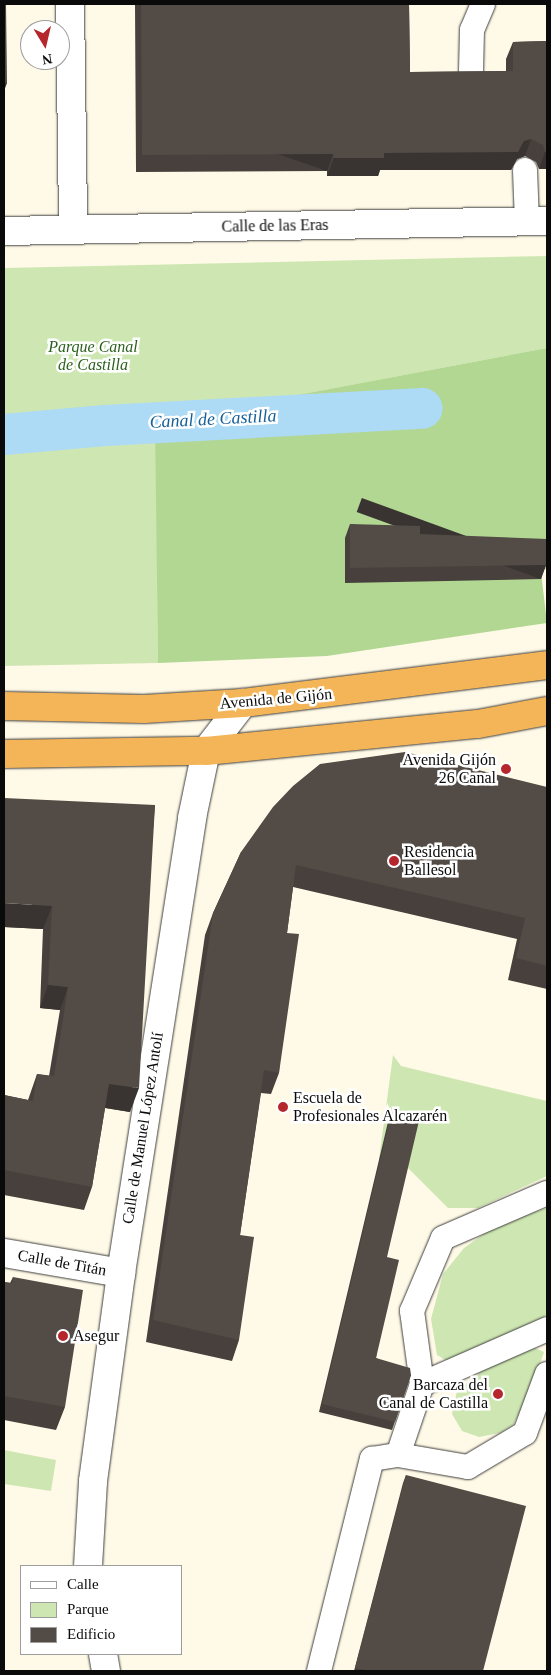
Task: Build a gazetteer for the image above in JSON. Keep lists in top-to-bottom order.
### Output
{
  "streets": {
    "highway": ["Avenida de Gijón"],
    "street": ["Calle de las Eras", "Calle de Manuel López Antolí", "Calle de Titán"]
  },
  "crossings": [
    ["Avenida de Gijón", "Calle de Manuel López Antolí"],
    ["Calle de Manuel López Antolí", "Calle de Titán"]
  ],
  "water": ["Canal de Castilla"],
  "parks": ["Parque Canal de Castilla"],
  "places": [
    "Avenida Gijón 26 Canal",
    "Residencia Ballesol",
    "Escuela de Profesionales Alcazarén",
    "Asegur",
    "Barcaza del Canal de Castilla"
  ],
  "legend": ["Calle", "Parque", "Edificio"],
  "north": "bottom"
}
